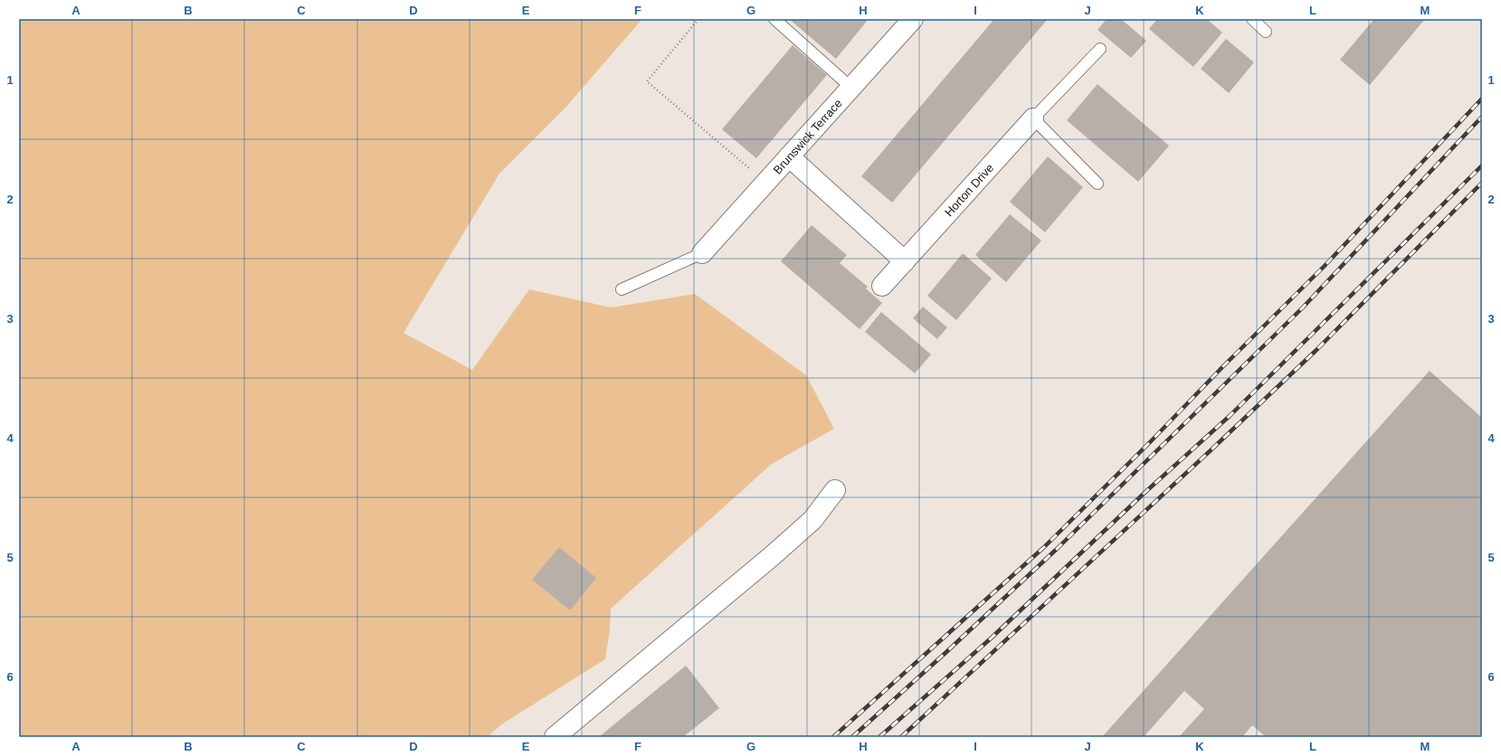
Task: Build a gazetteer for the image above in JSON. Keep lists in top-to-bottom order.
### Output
{
  "streets": {
    "street": ["Brunswick Terrace", "Horton Drive"]
  },
  "grid": {
    "columns": [
      "A",
      "B",
      "C",
      "D",
      "E",
      "F",
      "G",
      "H",
      "I",
      "J",
      "K",
      "L",
      "M"
    ],
    "rows": [
      "1",
      "2",
      "3",
      "4",
      "5",
      "6"
    ]
  }
}
